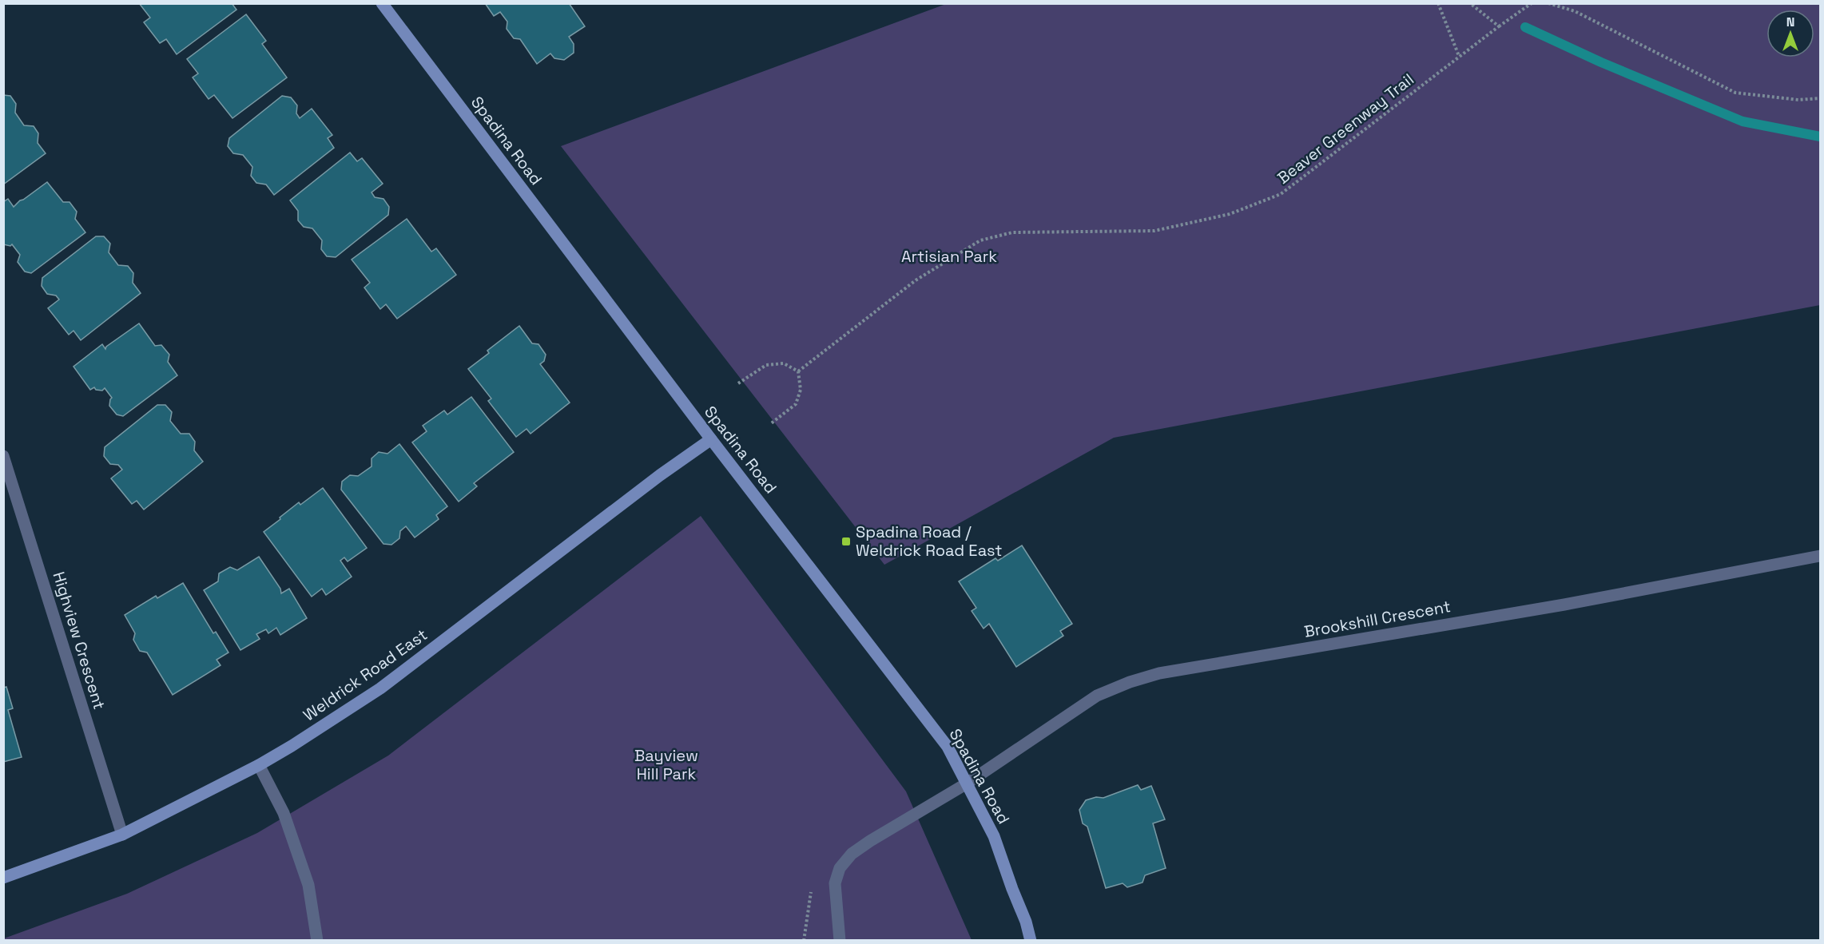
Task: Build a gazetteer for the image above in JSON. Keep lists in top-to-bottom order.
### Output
{
  "streets": {
    "street": [
      "Spadina Road",
      "Brookshill Crescent",
      "Highview Crescent",
      "Weldrick Road East"
    ],
    "path": ["Beaver Greenway Trail"]
  },
  "crossings": [
    ["Spadina Road", "Brookshill Crescent"],
    ["Spadina Road", "Weldrick Road East"],
    ["Highview Crescent", "Weldrick Road East"]
  ],
  "parks": ["Artisian Park", "Bayview Hill Park"],
  "places": {
    "transit": ["Spadina Road / Weldrick Road East"]
  },
  "north": "top"
}
